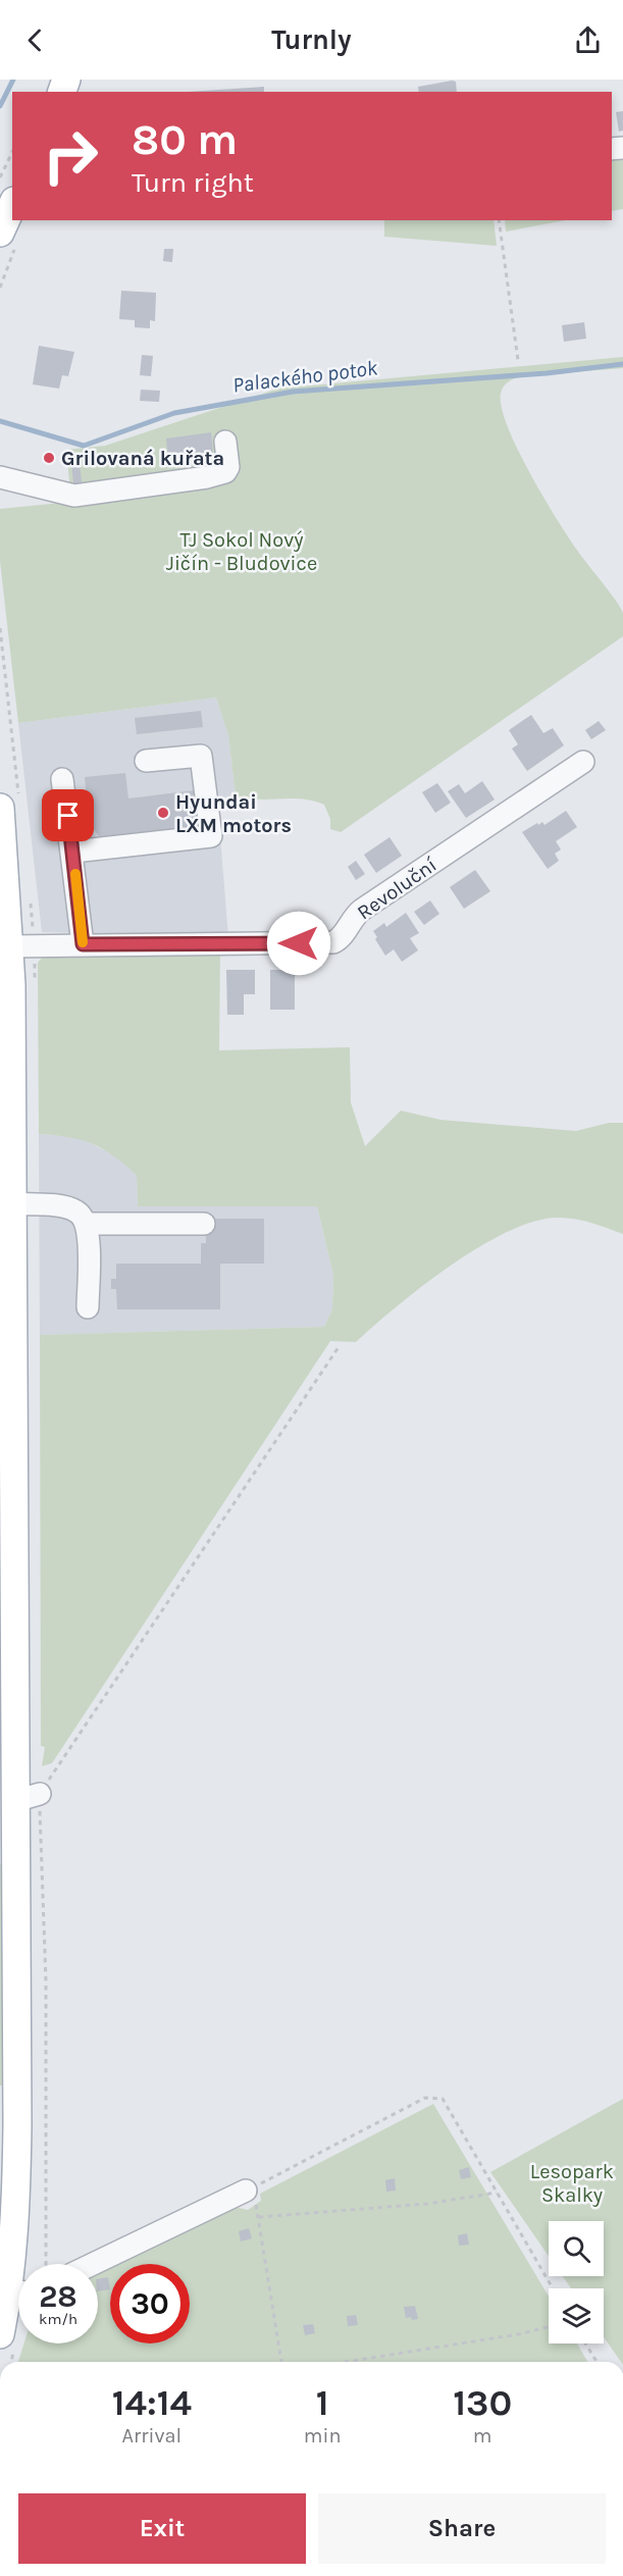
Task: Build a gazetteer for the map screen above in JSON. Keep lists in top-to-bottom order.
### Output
{
  "streets": {
    "street": ["Revoluční"]
  },
  "water": ["Palackého potok"],
  "parks": ["TJ Sokol Nový Jičín - Bludovice", "Lesopark Skalky"],
  "places": ["Grilovaná kuřata", "Hyundai LXM motors"],
  "page": {
    "header": "Turnly",
    "turn": ["80 m", "Turn right"],
    "speed": "28 km/h",
    "limit": "30",
    "eta": [
      "14:14",
      "Arrival",
      "1",
      "min",
      "130",
      "m"
    ],
    "buttons": ["Exit", "Share"]
  }
}
